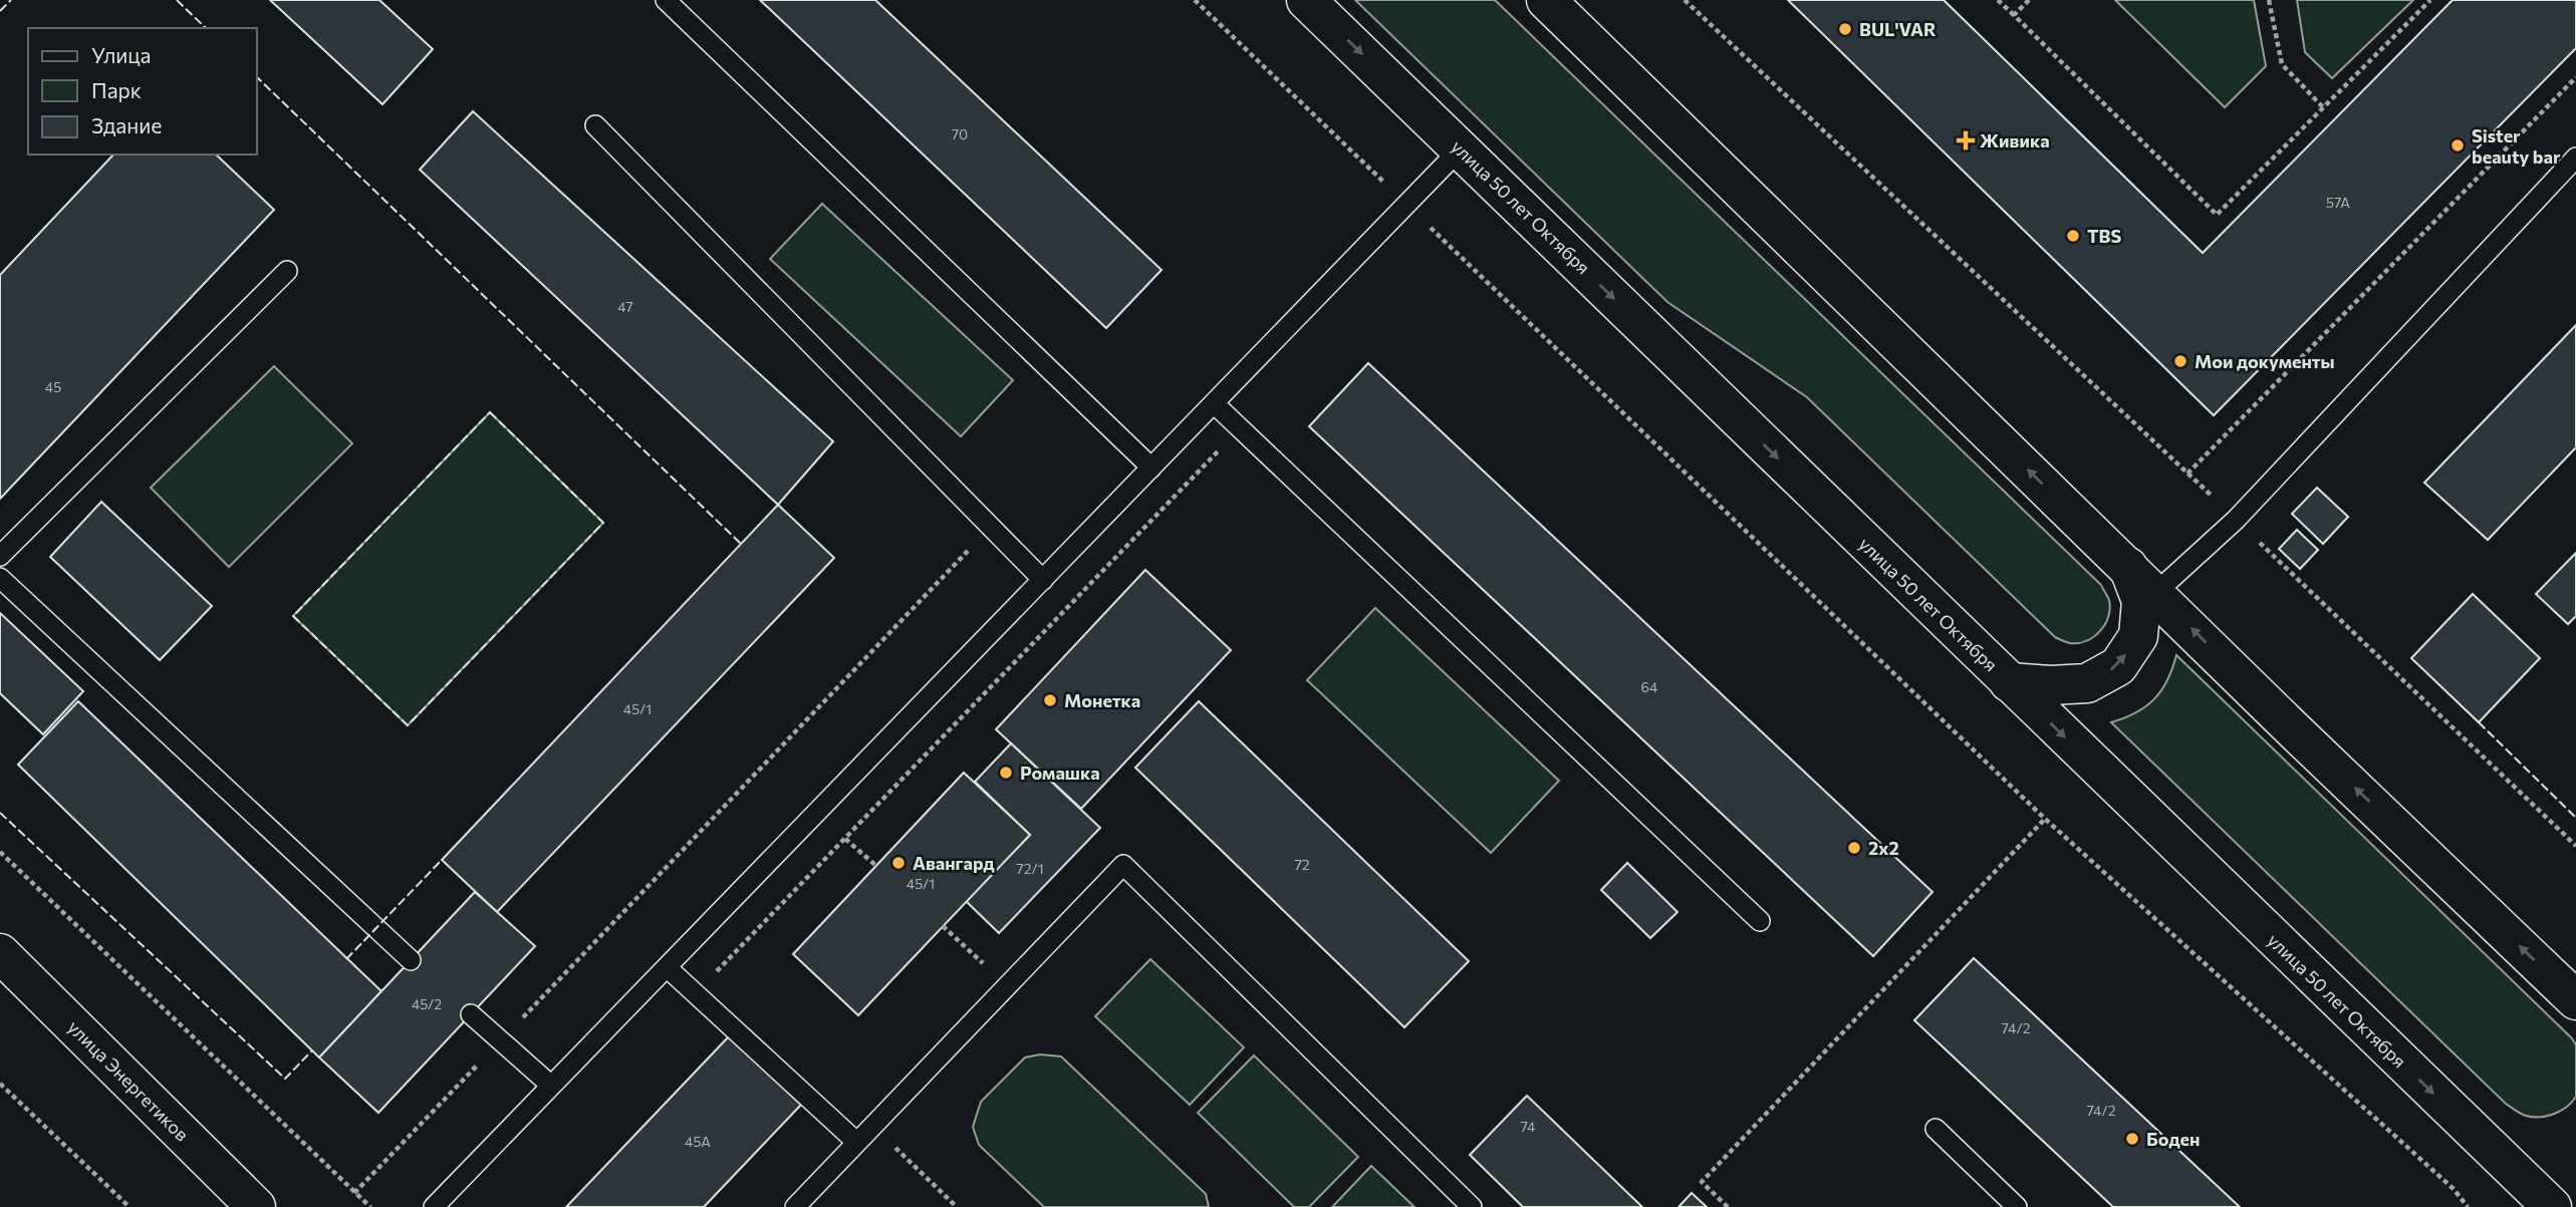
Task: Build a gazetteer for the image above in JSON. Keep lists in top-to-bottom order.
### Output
{
  "streets": {
    "main road": ["улица 50 лет Октября", "улица Энергетиков"]
  },
  "places": {
    "other": [
      "BUL'VAR",
      "Sister beauty bar",
      "TBS",
      "Мои документы",
      "Монетка",
      "Ромашка",
      "2х2",
      "Авангард",
      "Боден"
    ],
    "health": ["Живика"]
  },
  "house_numbers": [
    "70",
    "57А",
    "47",
    "45",
    "64",
    "45/1",
    "72",
    "72/1",
    "45/1",
    "45/2",
    "74/2",
    "74/2",
    "74",
    "45А"
  ],
  "legend": ["Улица", "Парк", "Здание"]
}
